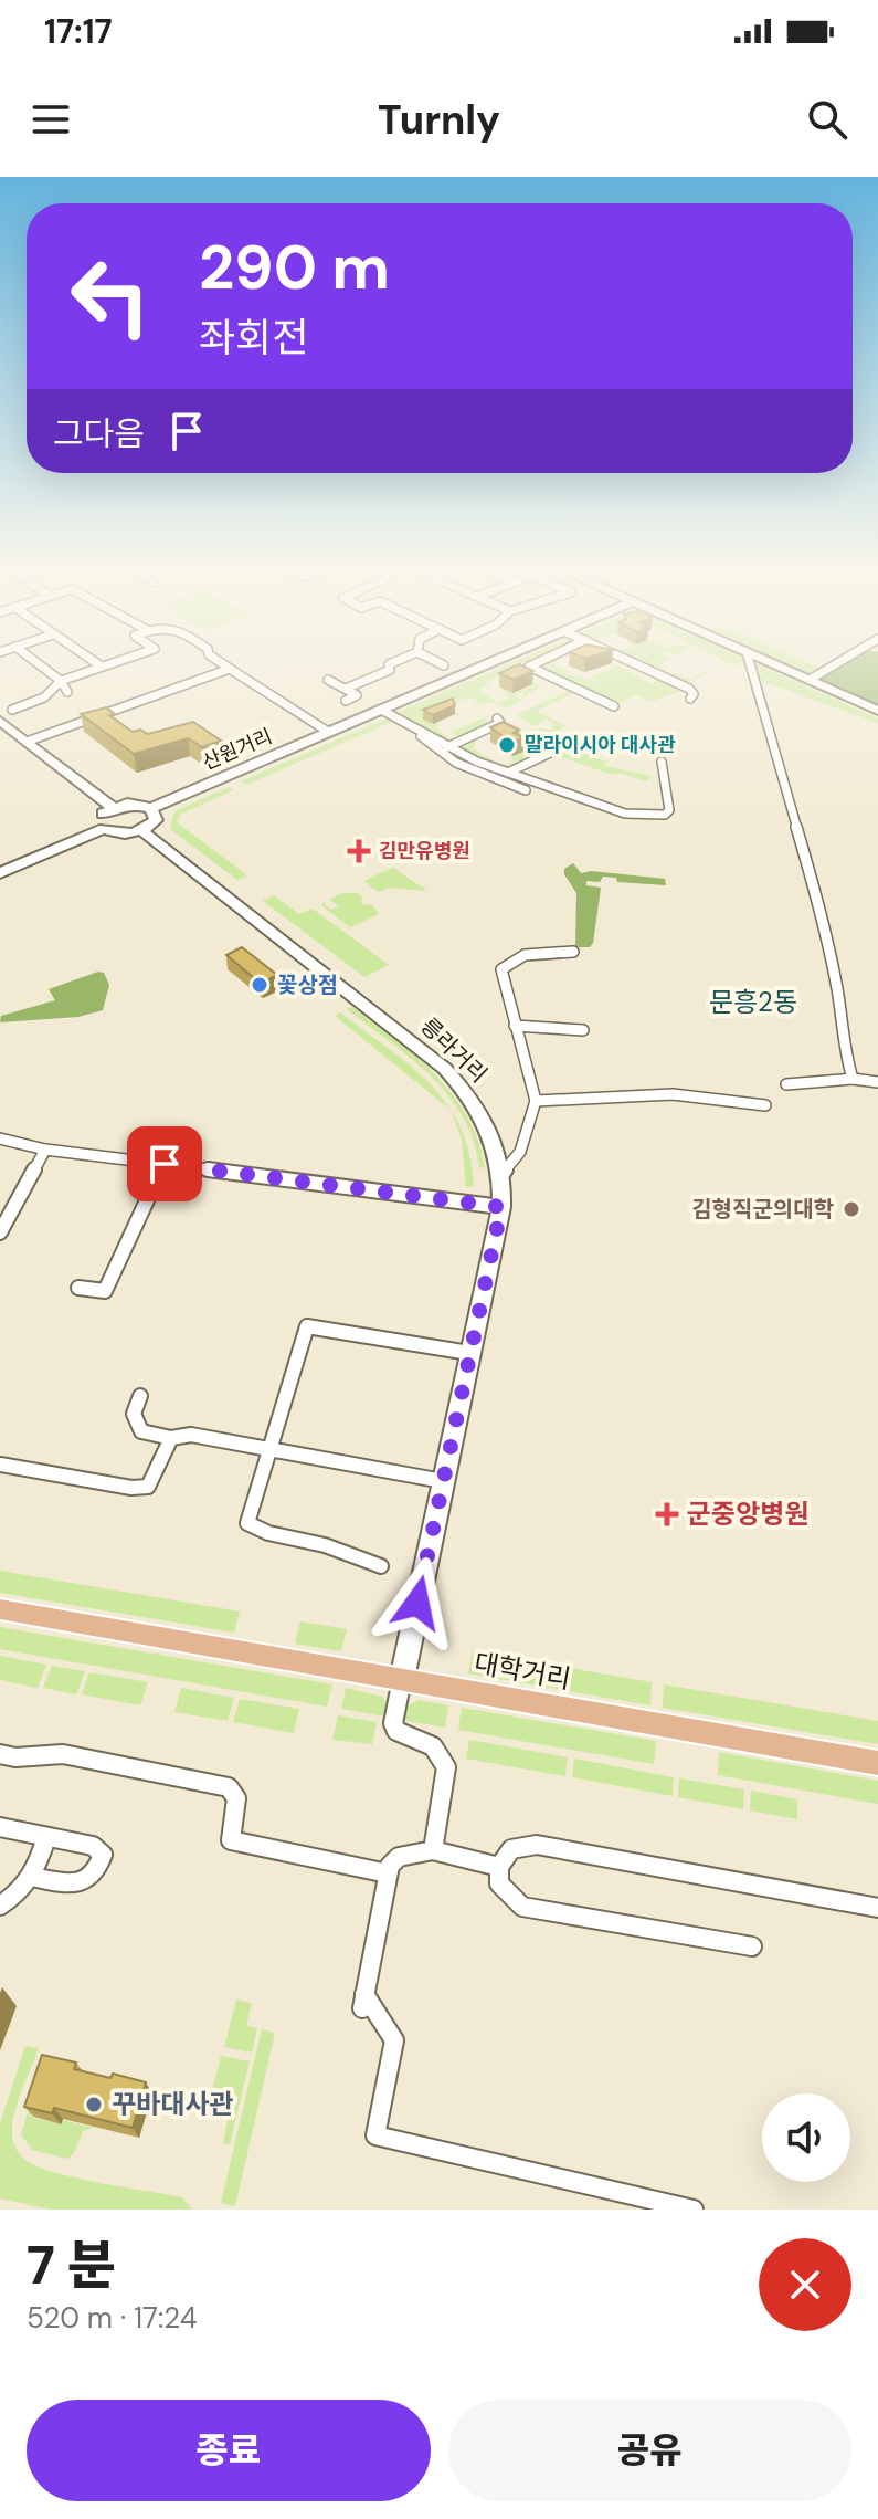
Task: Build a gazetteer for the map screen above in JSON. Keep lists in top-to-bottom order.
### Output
{
  "streets": {
    "main road": ["산원거리", "릉라거리", "대학거리"]
  },
  "crossings": [
    ["릉라거리", "대학거리"]
  ],
  "districts": ["문흥2동"],
  "places": {
    "other": [
      "말라이시아 대사관",
      "꽃상점",
      "김형직군의대학",
      "꾸바대사관"
    ],
    "health": ["김만유병원", "군중앙병원"]
  },
  "page": {
    "status": "17:17",
    "header": "Turnly",
    "turn": ["290 m", "좌회전"],
    "then": "그다음",
    "heading": ["7 분", "520 m · 17:24"],
    "buttons": ["종료", "공유"]
  }
}
